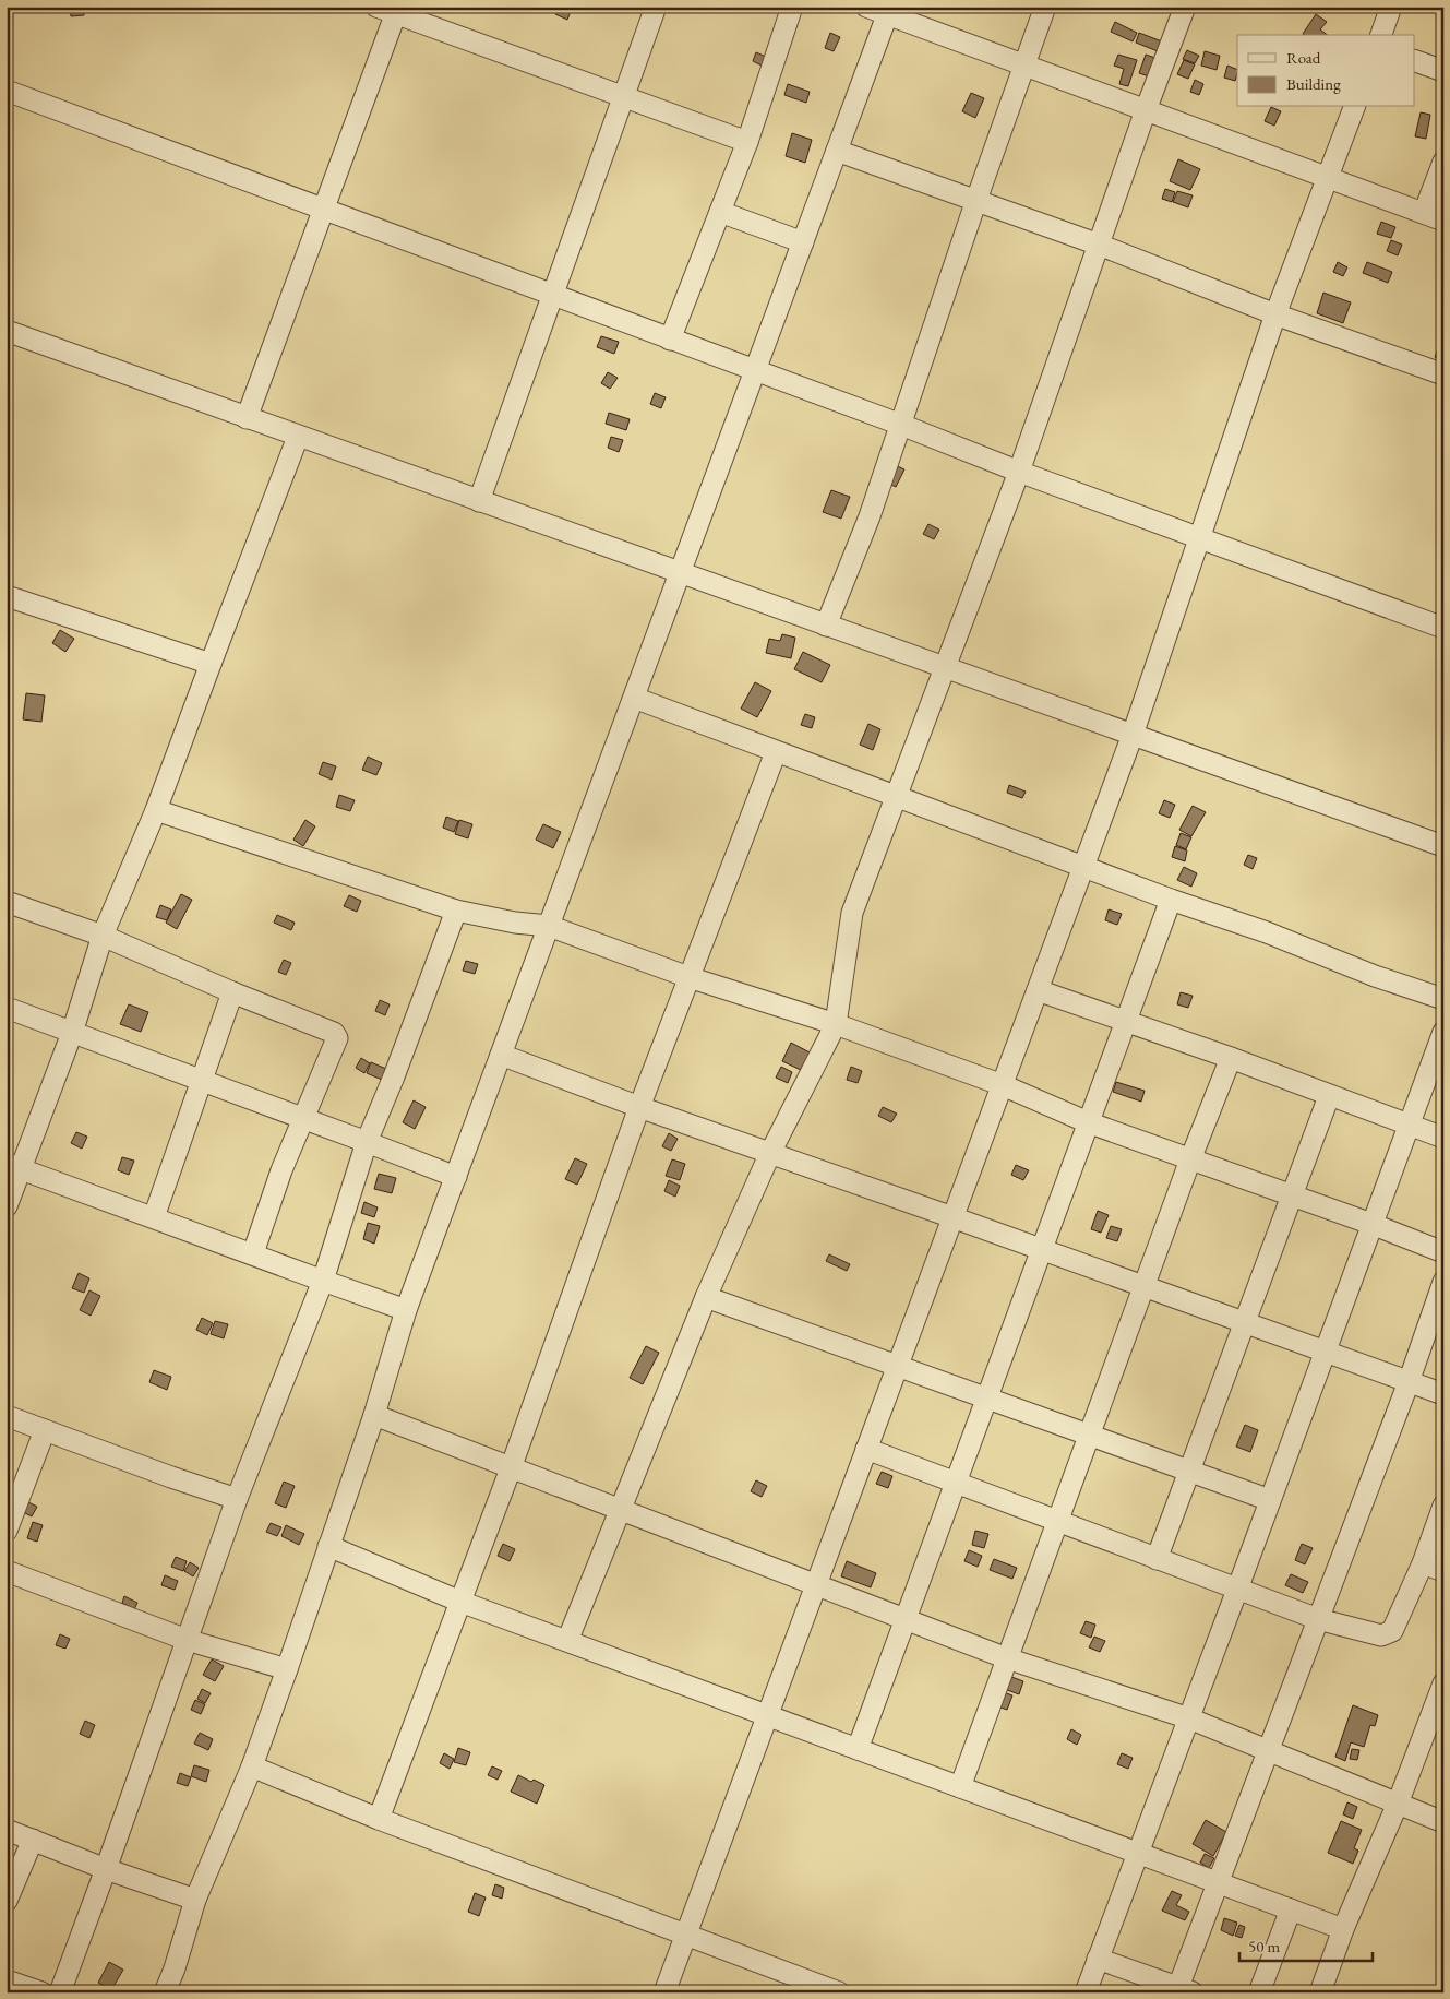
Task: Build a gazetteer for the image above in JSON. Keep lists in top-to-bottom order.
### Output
{
  "legend": ["Road", "Building"],
  "scale_bar": "50 m"
}
